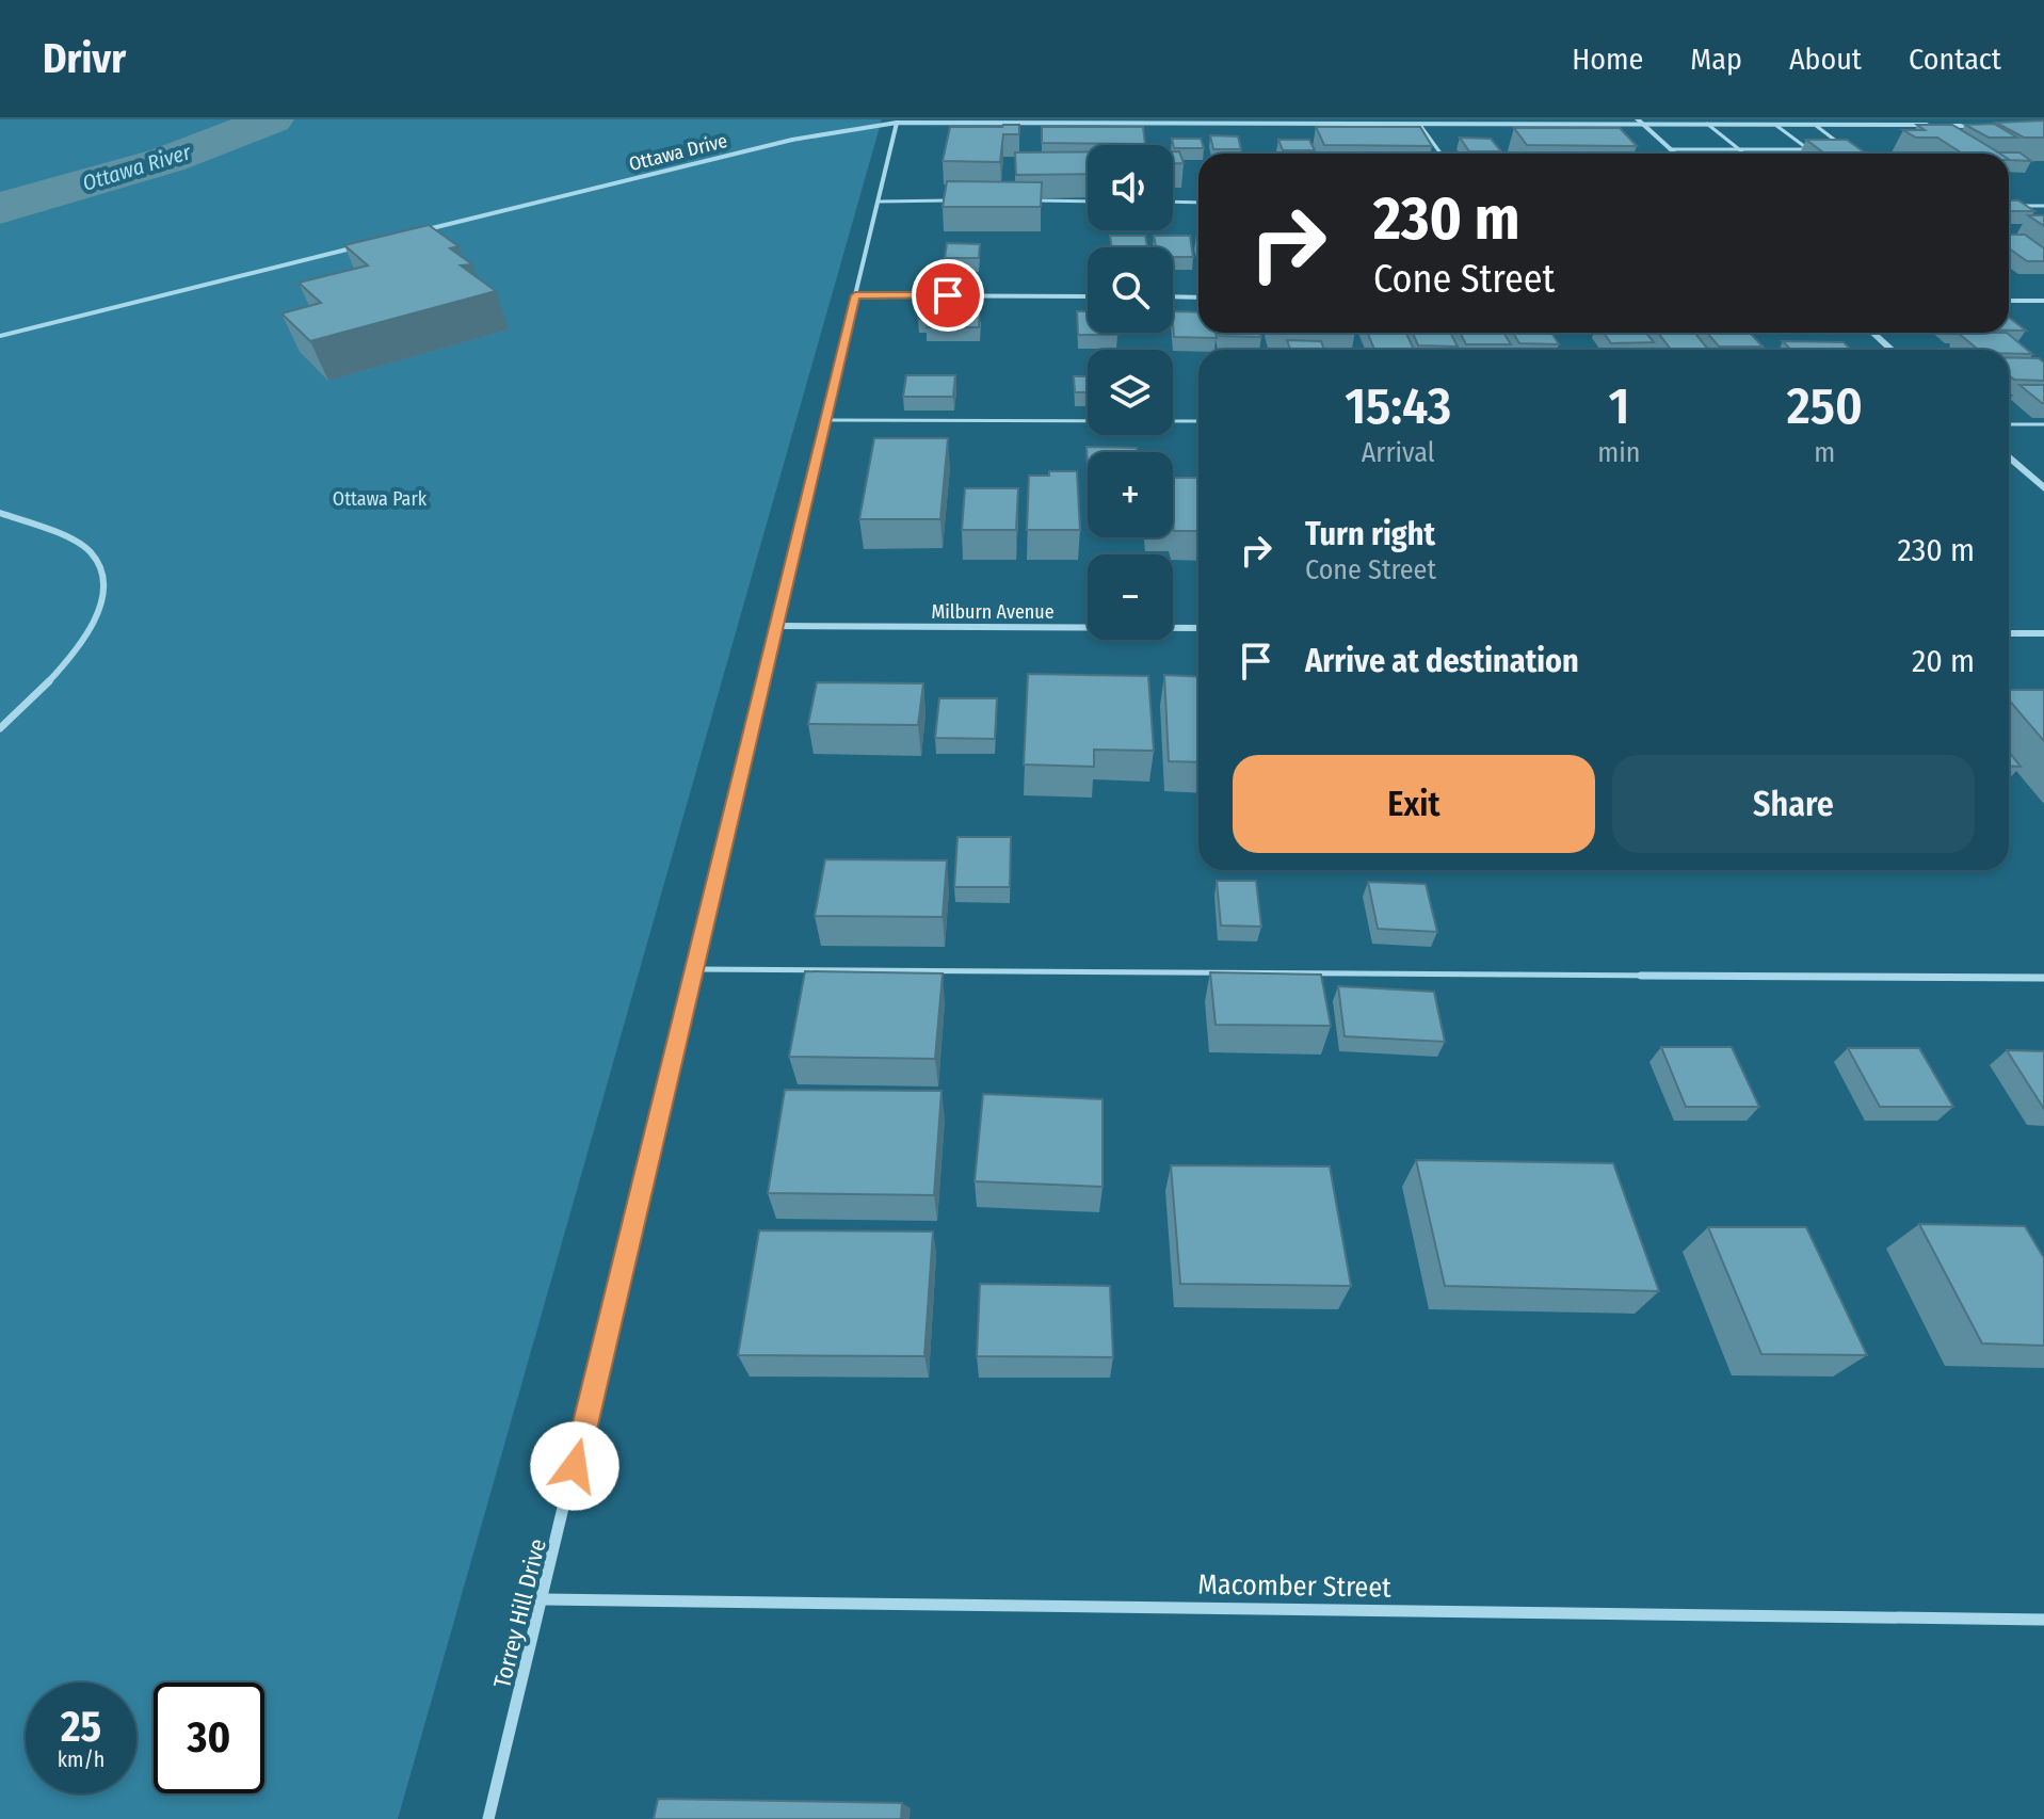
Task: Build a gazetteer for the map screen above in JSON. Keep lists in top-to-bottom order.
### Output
{
  "streets": {
    "street": [
      "Ottawa Drive",
      "Milburn Avenue",
      "Macomber Street",
      "Torrey Hill Drive"
    ]
  },
  "crossings": [
    ["Ottawa Drive", "Torrey Hill Drive"],
    ["Milburn Avenue", "Torrey Hill Drive"],
    ["Macomber Street", "Torrey Hill Drive"]
  ],
  "water": ["Ottawa River"],
  "parks": ["Ottawa Park"],
  "page": {
    "header": "Drivr",
    "nav": [
      "Home",
      "Map",
      "About",
      "Contact"
    ],
    "map_buttons": ["+", "−"],
    "turn": ["230 m", "Cone Street"],
    "eta": [
      "15:43",
      "Arrival",
      "1",
      "min",
      "250",
      "m"
    ],
    "list": [
      {
        "name": "Turn right",
        "note": "Cone Street",
        "value": "230 m"
      },
      {
        "name": "Arrive at destination",
        "value": "20 m"
      }
    ],
    "buttons": ["Exit", "Share"],
    "speed": "25 km/h",
    "limit": "30"
  }
}
